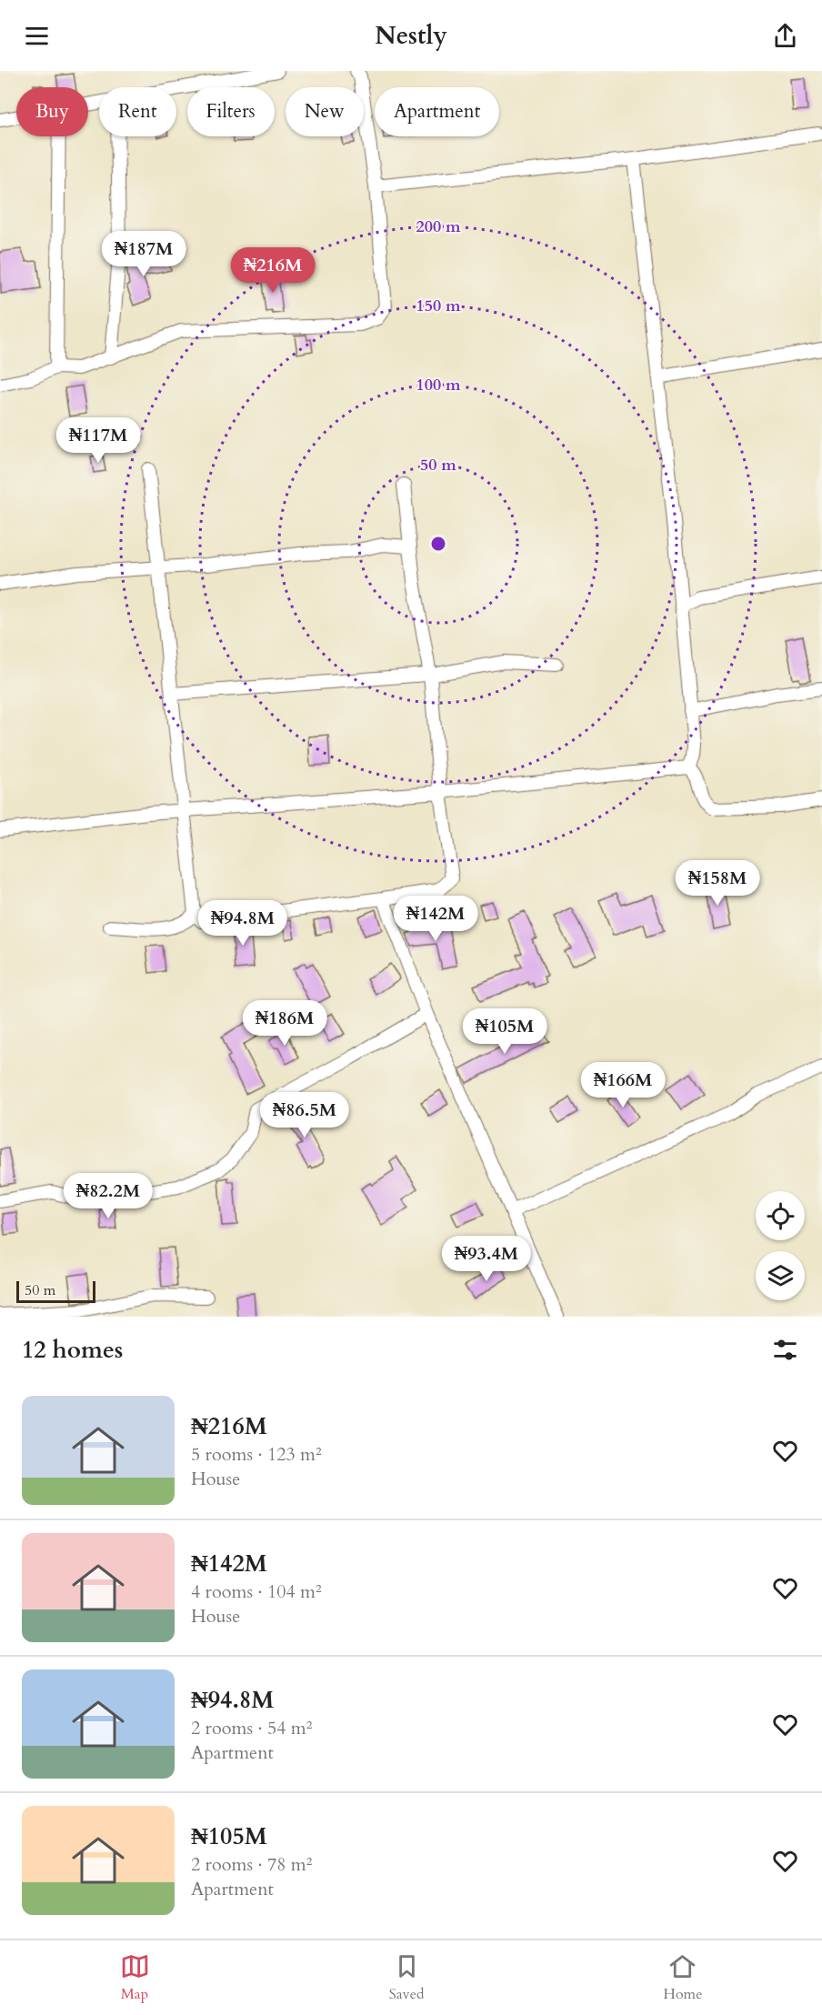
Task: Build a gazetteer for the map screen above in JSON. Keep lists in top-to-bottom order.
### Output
{
  "scale_bar": "50 m",
  "page": {
    "header": "Nestly",
    "chip": [
      "Buy",
      "Rent",
      "Filters",
      "New",
      "Apartment"
    ],
    "price": [
      "₦187M",
      "₦216M",
      "₦117M",
      "₦158M",
      "₦142M",
      "₦94.8M",
      "₦186M",
      "₦105M",
      "₦166M",
      "₦86.5M",
      "₦82.2M",
      "₦93.4M"
    ],
    "scale": "50 m",
    "heading": "12 homes",
    "list": [
      {
        "name": "₦216M",
        "note": "5 rooms · 123 m² · House"
      },
      {
        "name": "₦142M",
        "note": "4 rooms · 104 m² · House"
      },
      {
        "name": "₦94.8M",
        "note": "2 rooms · 54 m² · Apartment"
      },
      {
        "name": "₦105M",
        "note": "2 rooms · 78 m² · Apartment"
      }
    ],
    "tabs": ["Map", "Saved", "Home"]
  },
  "rings": [
    "200 m",
    "150 m",
    "100 m",
    "50 m"
  ]
}
